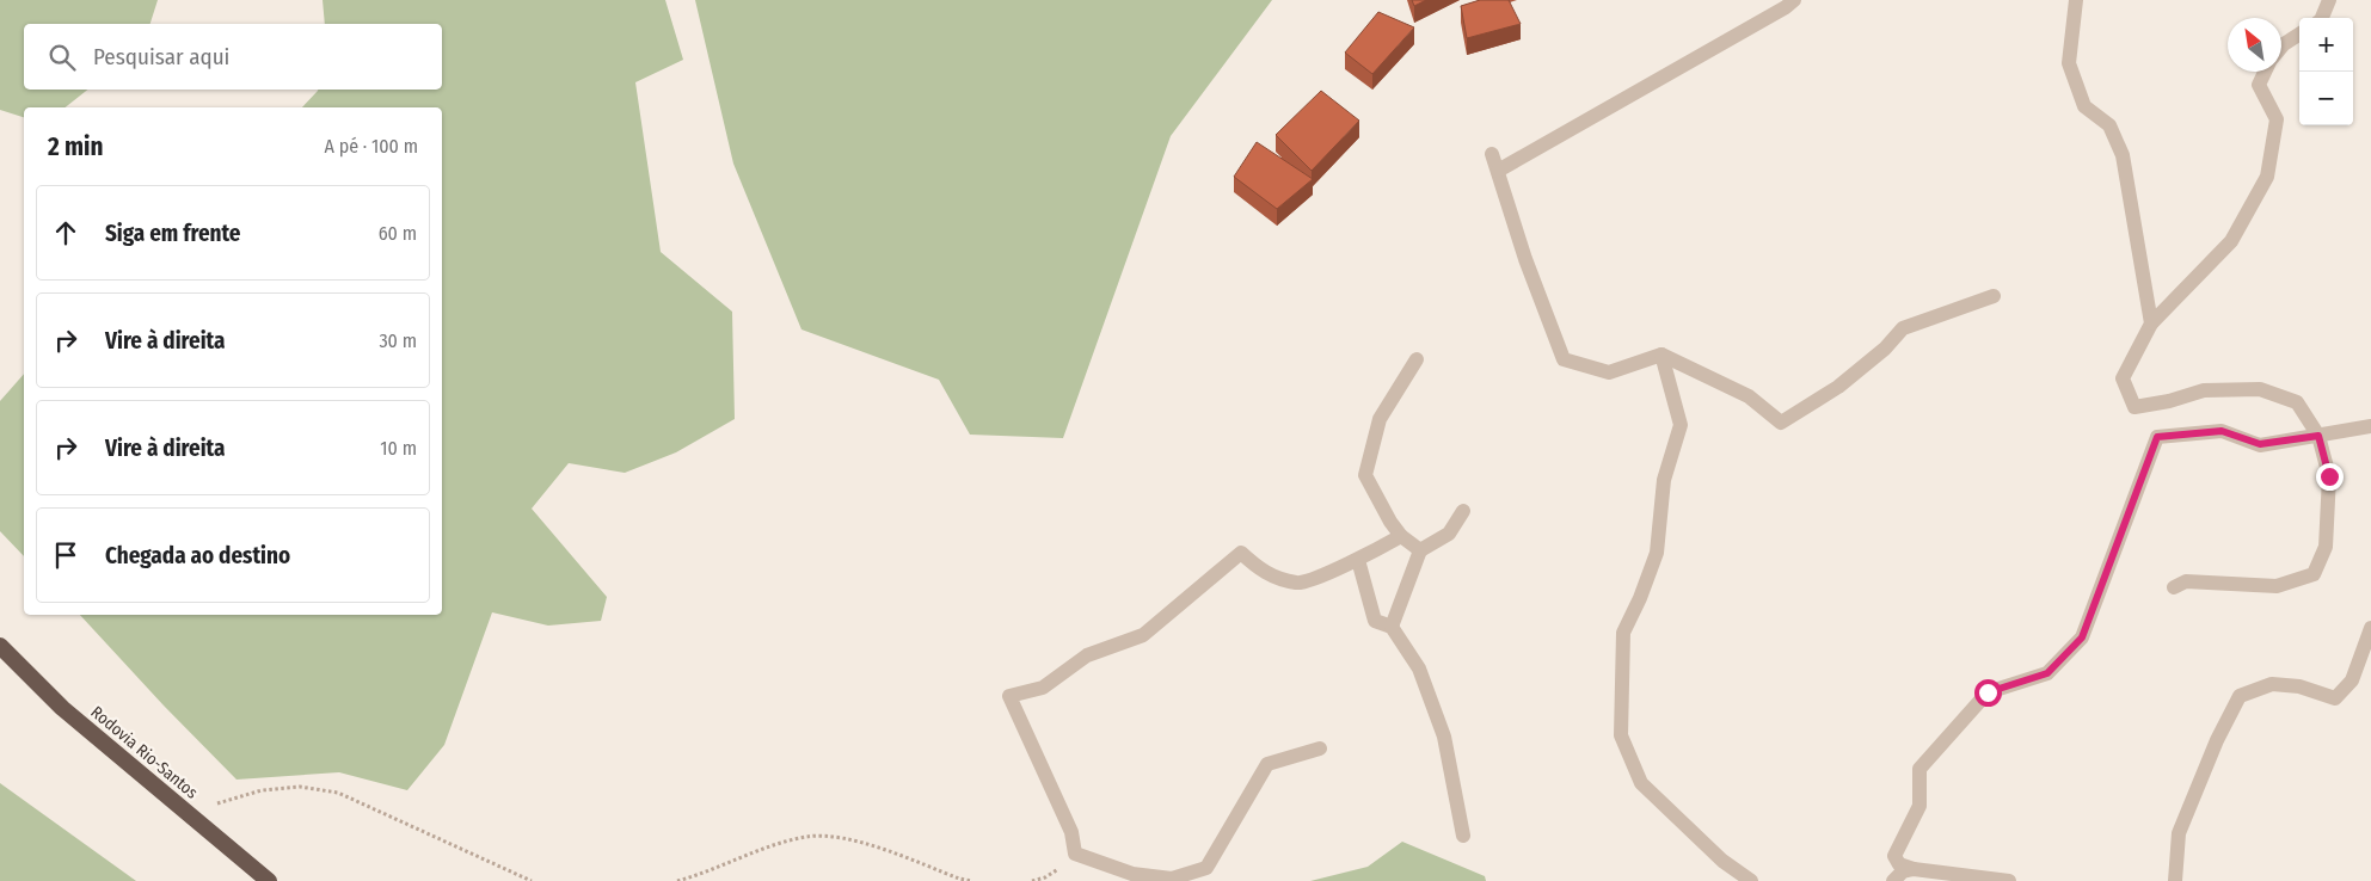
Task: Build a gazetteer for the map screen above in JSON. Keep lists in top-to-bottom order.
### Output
{
  "streets": {
    "highway": ["Rodovia Rio-Santos"]
  },
  "north": "top left",
  "page": {
    "map_buttons": ["+", "−"],
    "search": "Pesquisar aqui",
    "heading": ["2 min", "A pé · 100 m"],
    "list": [
      ["Siga em frente", "60 m"],
      ["Vire à direita", "30 m"],
      ["Vire à direita", "10 m"],
      "Chegada ao destino"
    ]
  }
}
